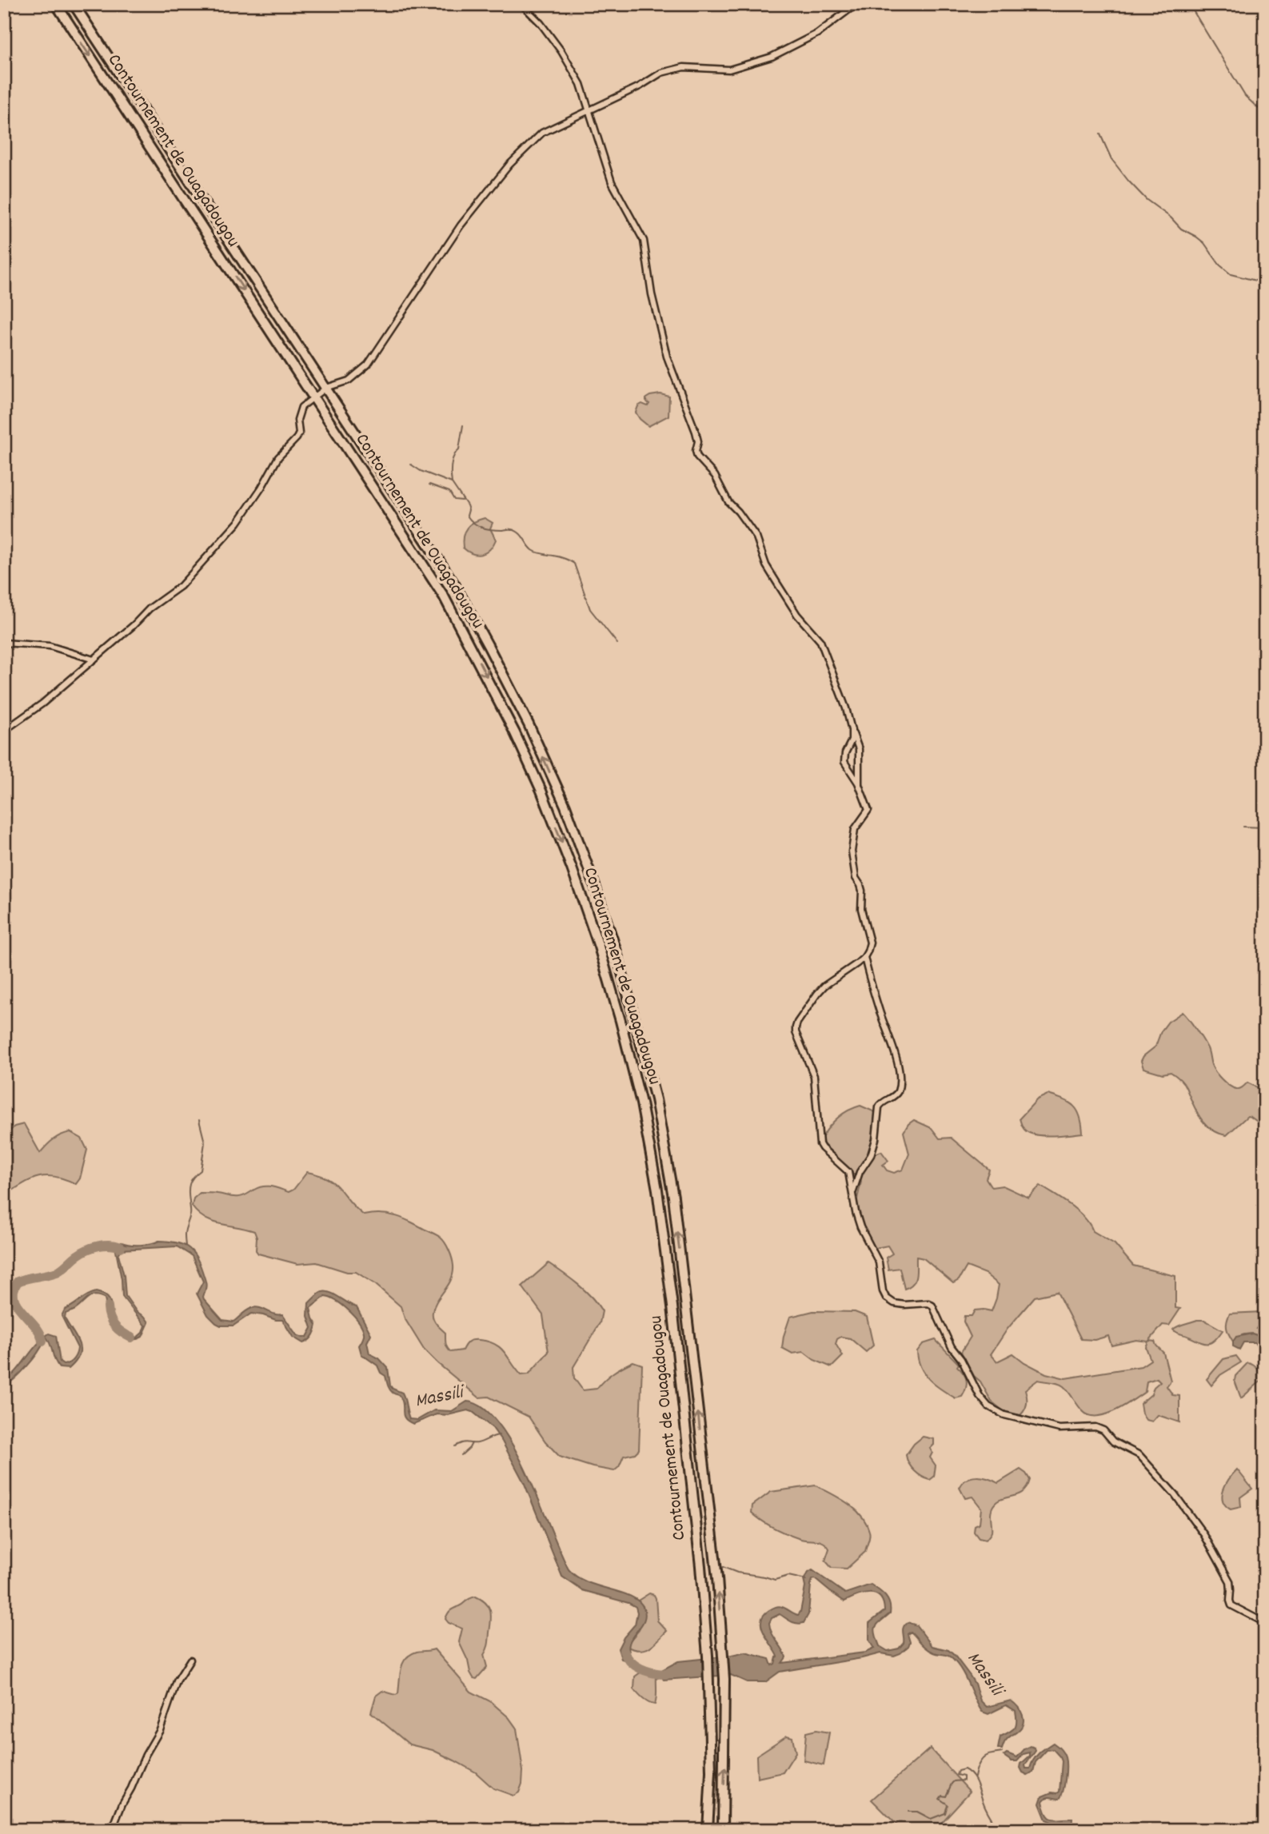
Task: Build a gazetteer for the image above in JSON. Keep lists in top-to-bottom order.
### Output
{
  "streets": {
    "highway": ["Contournement de Ouagadougou"]
  },
  "water": ["Massili"]
}
